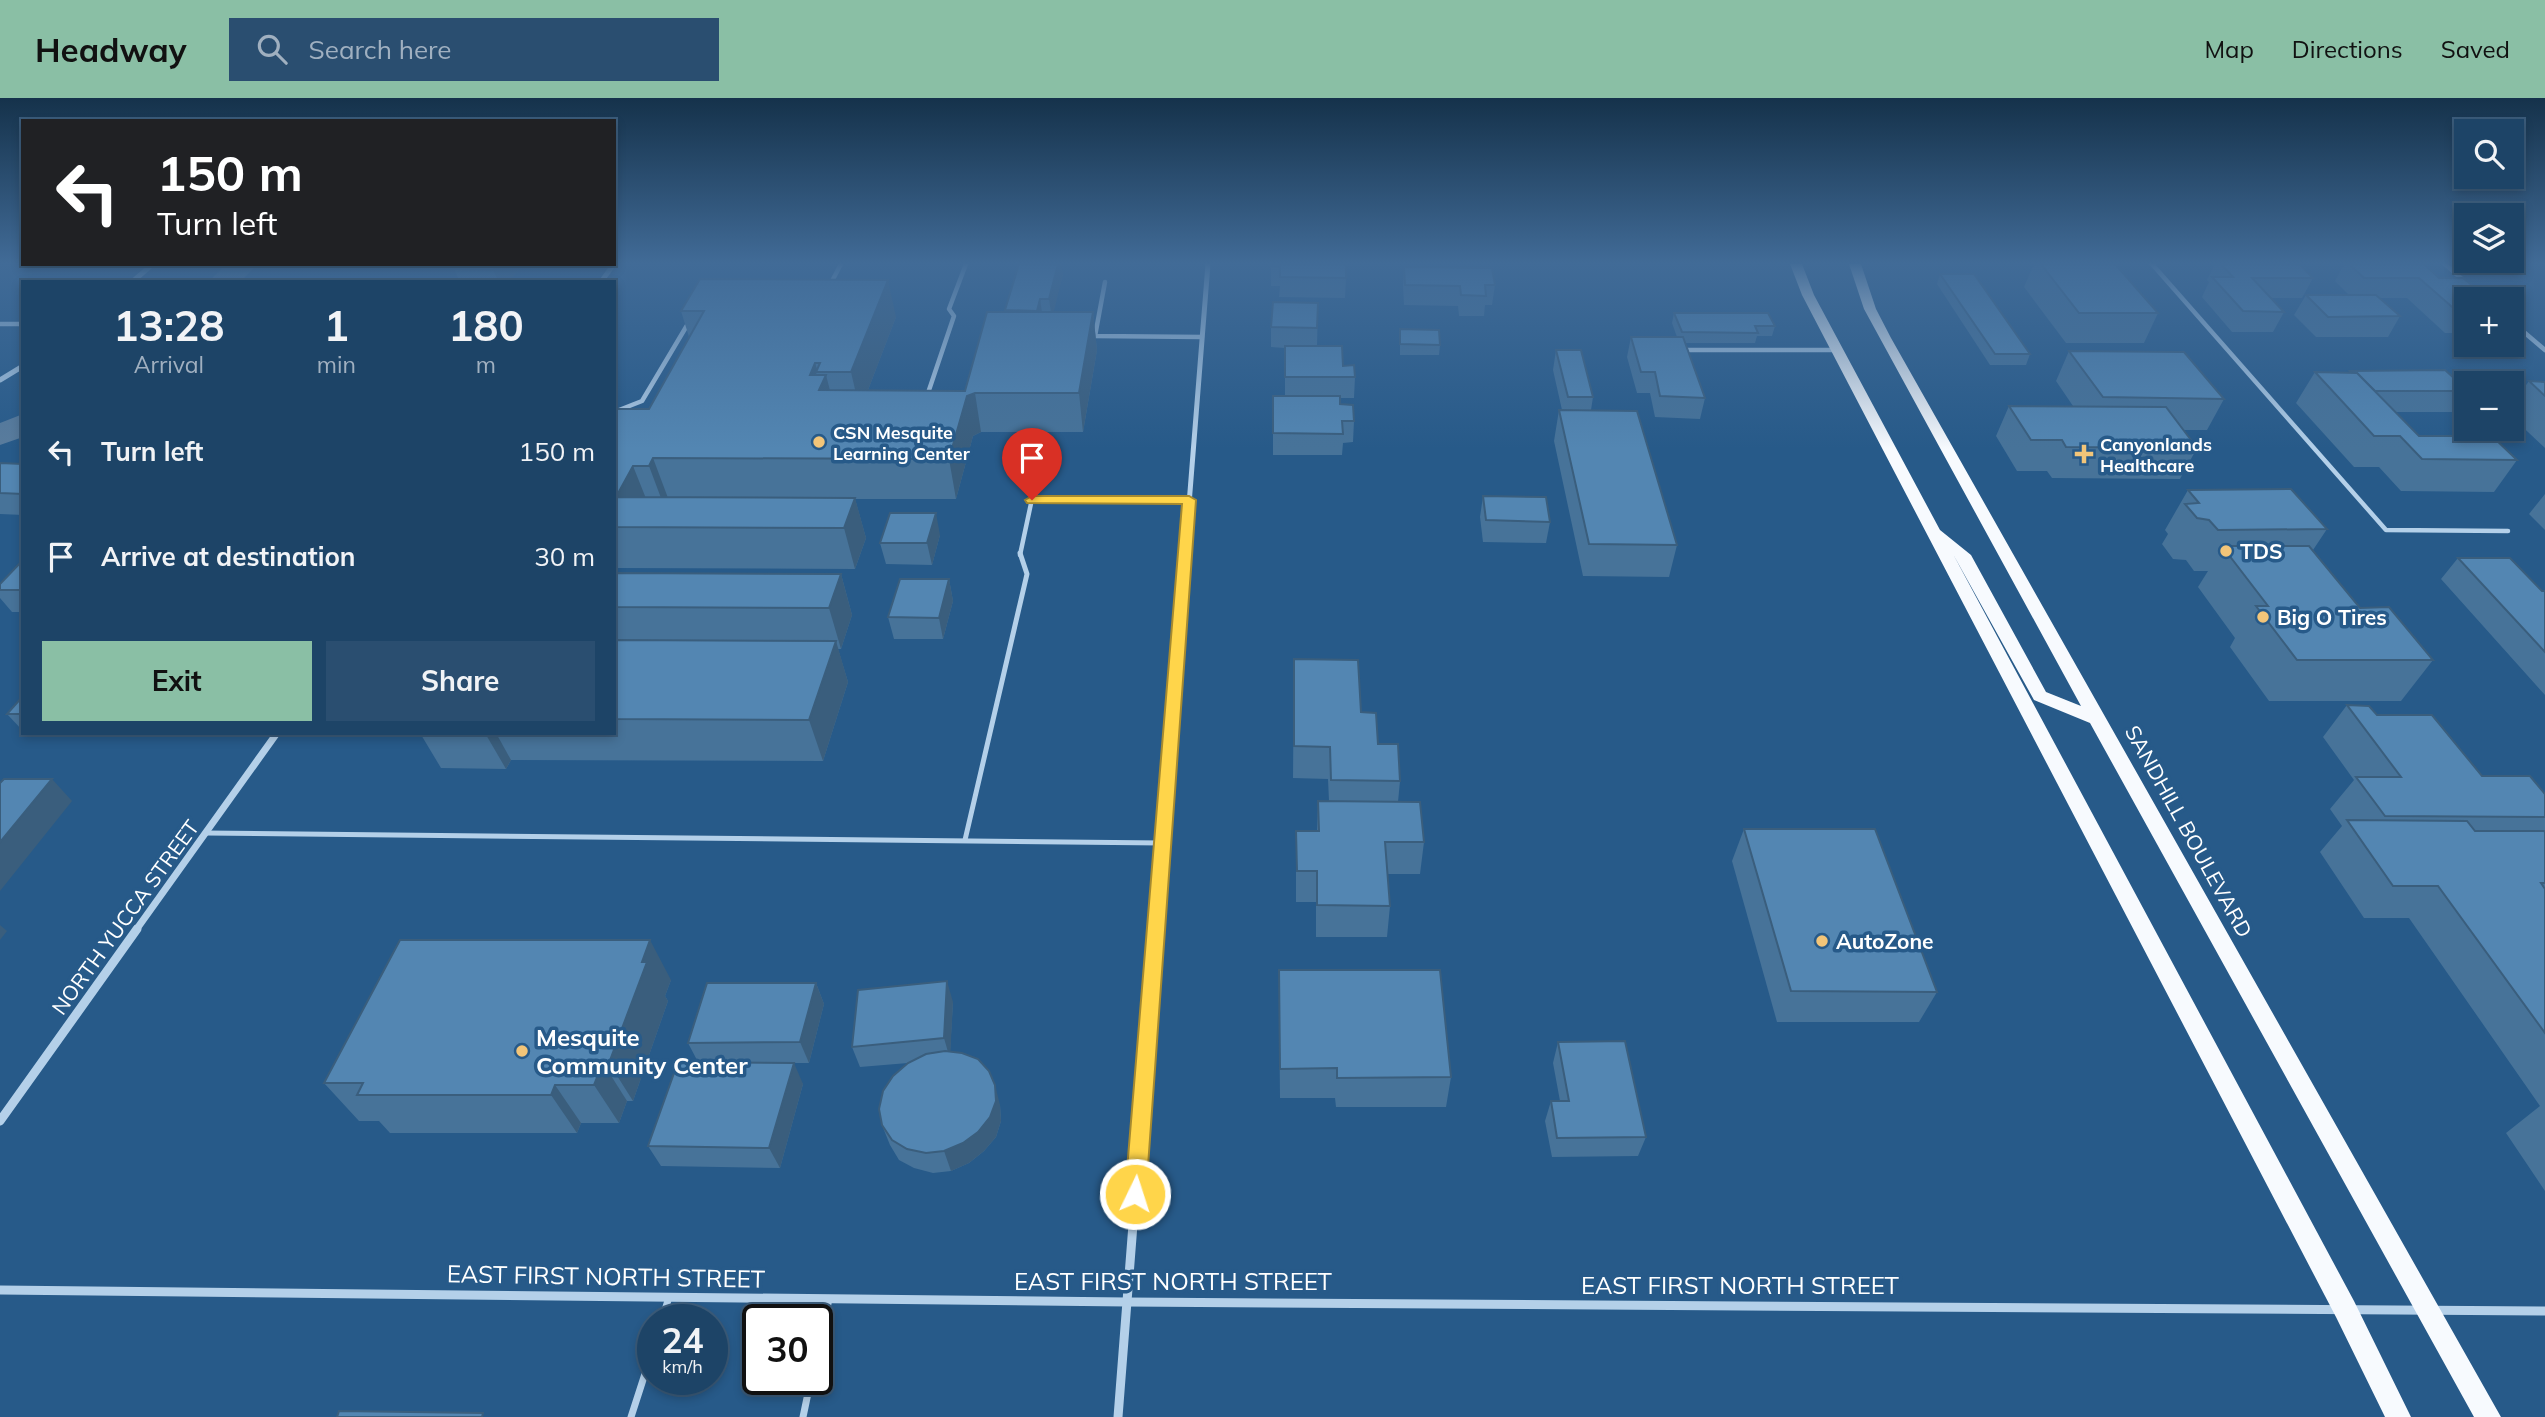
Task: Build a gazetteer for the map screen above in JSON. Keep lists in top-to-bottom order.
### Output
{
  "streets": {
    "main road": ["SANDHILL BOULEVARD"],
    "street": ["NORTH YUCCA STREET", "EAST FIRST NORTH STREET"]
  },
  "crossings": [
    ["SANDHILL BOULEVARD", "EAST FIRST NORTH STREET"]
  ],
  "places": {
    "other": [
      "CSN Mesquite Learning Center",
      "TDS",
      "Big O Tires",
      "AutoZone",
      "Mesquite Community Center"
    ],
    "health": ["Canyonlands Healthcare"]
  },
  "page": {
    "header": "Headway",
    "search": "Search here",
    "nav": ["Map", "Directions", "Saved"],
    "map_buttons": ["+", "−"],
    "turn": ["150 m", "Turn left"],
    "eta": [
      "13:28",
      "Arrival",
      "1",
      "min",
      "180",
      "m"
    ],
    "list": [
      {
        "name": "Turn left",
        "value": "150 m"
      },
      {
        "name": "Arrive at destination",
        "value": "30 m"
      }
    ],
    "buttons": ["Exit", "Share"],
    "speed": "24 km/h",
    "limit": "30"
  }
}
